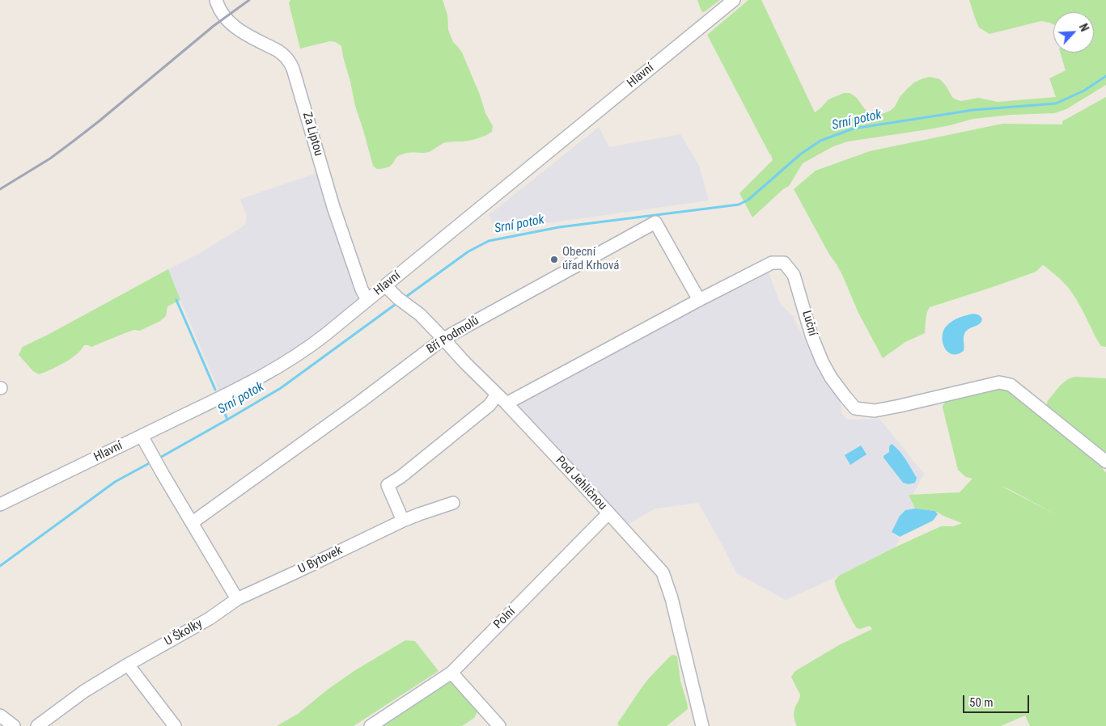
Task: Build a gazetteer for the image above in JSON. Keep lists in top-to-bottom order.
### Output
{
  "streets": {
    "street": [
      "Hlavní",
      "Za Liptou",
      "Luční",
      "Bří Podmolů",
      "Pod Jehličnou",
      "U Bytovek",
      "Polní",
      "U Školky"
    ]
  },
  "crossings": [
    ["Hlavní", "Za Liptou"],
    ["Hlavní", "Pod Jehličnou"],
    ["Luční", "Bří Podmolů"],
    ["Luční", "Pod Jehličnou"],
    ["Bří Podmolů", "Pod Jehličnou"],
    ["Pod Jehličnou", "Polní"],
    ["U Bytovek", "U Školky"]
  ],
  "water": ["Srní potok"],
  "places": ["Obecní úřad Krhová"],
  "scale_bar": "50 m",
  "north": "top right"
}
